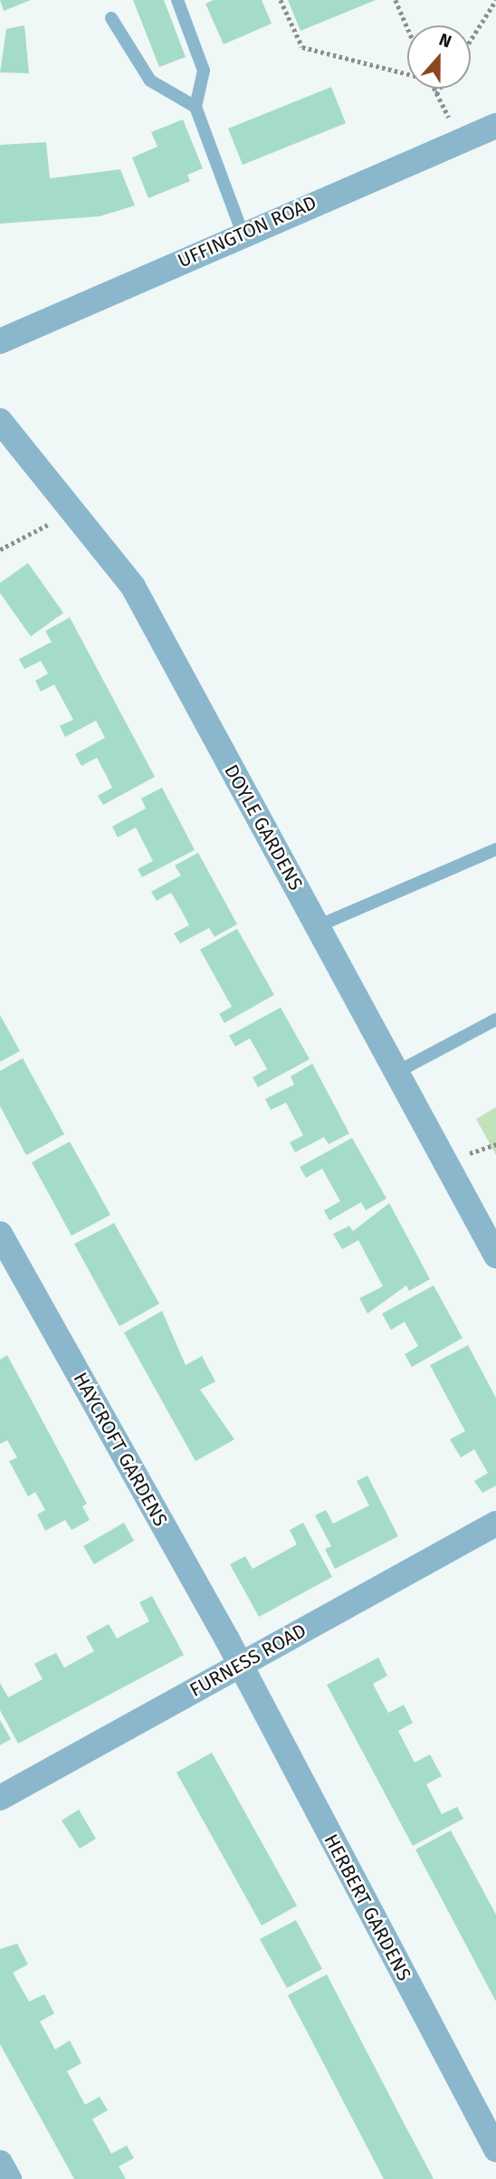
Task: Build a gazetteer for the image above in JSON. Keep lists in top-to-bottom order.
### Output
{
  "streets": {
    "street": [
      "UFFINGTON ROAD",
      "DOYLE GARDENS",
      "HAYCROFT GARDENS",
      "FURNESS ROAD",
      "HERBERT GARDENS"
    ]
  },
  "crossings": [
    ["HAYCROFT GARDENS", "FURNESS ROAD"],
    ["HAYCROFT GARDENS", "HERBERT GARDENS"],
    ["FURNESS ROAD", "HERBERT GARDENS"]
  ],
  "north": "top"
}
